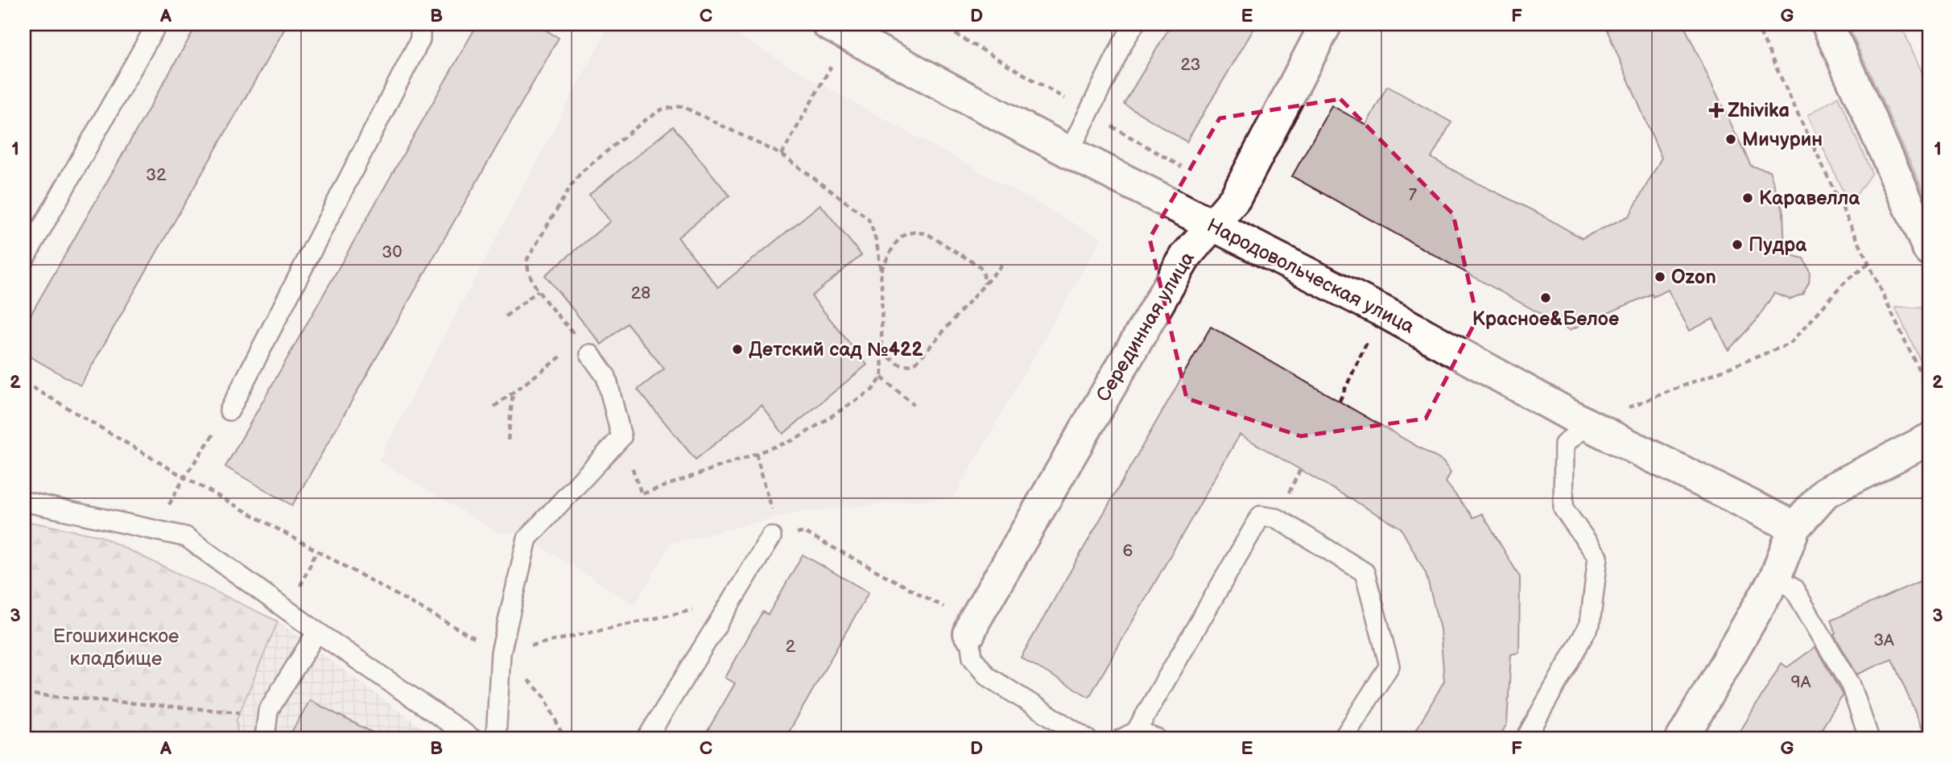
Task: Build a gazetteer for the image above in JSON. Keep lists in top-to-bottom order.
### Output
{
  "streets": {
    "street": ["Народовольческая улица", "Серединная улица"]
  },
  "crossings": [
    ["Народовольческая улица", "Серединная улица"]
  ],
  "parks": ["Егошихинское кладбище"],
  "places": {
    "health": ["Zhivika"],
    "other": [
      "Мичурин",
      "Каравелла",
      "Пудра",
      "Ozon",
      "Красное&Белое",
      "Детский сад №422"
    ]
  },
  "house_numbers": [
    "23",
    "32",
    "7",
    "30",
    "28",
    "6",
    "3А",
    "2",
    "9А"
  ],
  "grid": {
    "columns": [
      "A",
      "B",
      "C",
      "D",
      "E",
      "F",
      "G"
    ],
    "rows": ["1", "2", "3"]
  }
}
